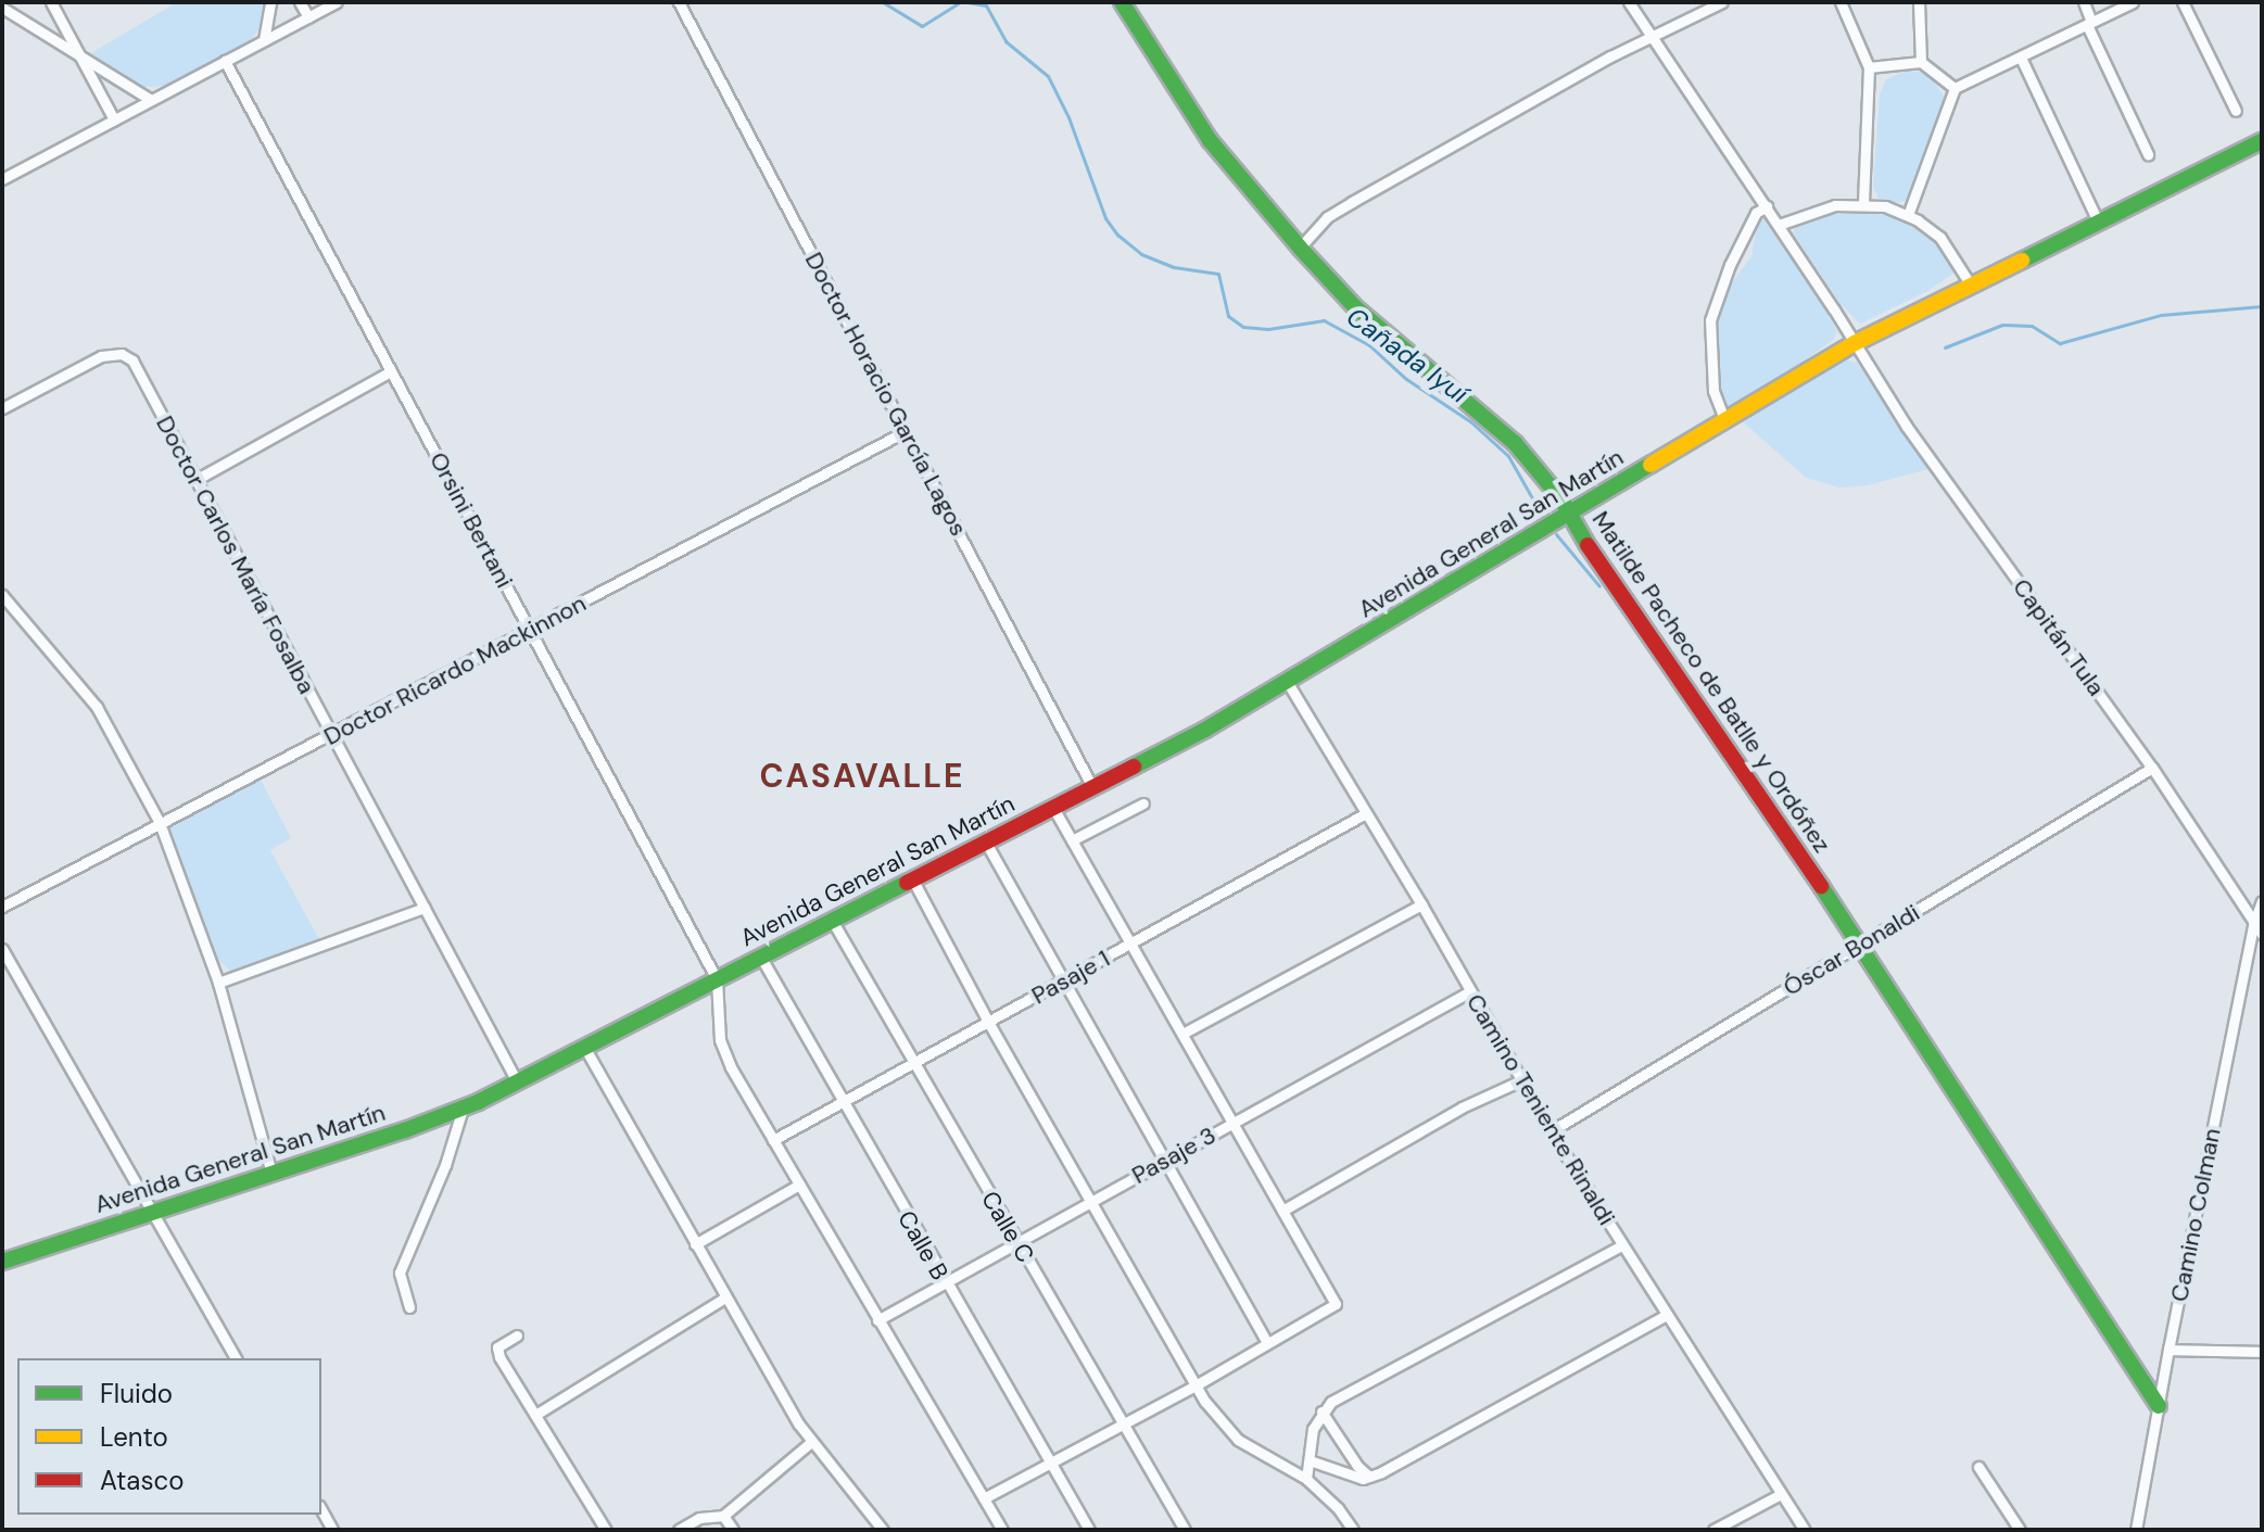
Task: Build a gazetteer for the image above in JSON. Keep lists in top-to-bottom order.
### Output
{
  "streets": {
    "main road": ["Avenida General San Martín", "Matilde Pacheco de Batlle y Ordóñez"],
    "street": [
      "Doctor Horacio García Lagos",
      "Orsini Bertani",
      "Doctor Carlos María Fosalba",
      "Capitán Tula",
      "Doctor Ricardo Mackinnon",
      "Óscar Bonaldi",
      "Pasaje 1",
      "Camino Teniente Rinaldi",
      "Pasaje 3",
      "Camino Colman",
      "Calle C",
      "Calle B"
    ]
  },
  "crossings": [
    ["Doctor Horacio García Lagos", "Avenida General San Martín"],
    ["Doctor Horacio García Lagos", "Doctor Ricardo Mackinnon"],
    ["Orsini Bertani", "Avenida General San Martín"],
    ["Orsini Bertani", "Doctor Ricardo Mackinnon"],
    ["Avenida General San Martín", "Doctor Carlos María Fosalba"],
    ["Avenida General San Martín", "Capitán Tula"],
    ["Avenida General San Martín", "Matilde Pacheco de Batlle y Ordóñez"],
    ["Avenida General San Martín", "Camino Teniente Rinaldi"],
    ["Avenida General San Martín", "Calle C"],
    ["Avenida General San Martín", "Calle B"],
    ["Doctor Carlos María Fosalba", "Doctor Ricardo Mackinnon"],
    ["Capitán Tula", "Óscar Bonaldi"],
    ["Capitán Tula", "Camino Colman"],
    ["Matilde Pacheco de Batlle y Ordóñez", "Óscar Bonaldi"],
    ["Matilde Pacheco de Batlle y Ordóñez", "Camino Colman"],
    ["Óscar Bonaldi", "Camino Teniente Rinaldi"],
    ["Pasaje 1", "Camino Teniente Rinaldi"],
    ["Pasaje 1", "Calle C"],
    ["Pasaje 1", "Calle B"],
    ["Camino Teniente Rinaldi", "Pasaje 3"],
    ["Pasaje 3", "Calle C"],
    ["Pasaje 3", "Calle B"]
  ],
  "districts": ["CASAVALLE"],
  "water": ["Cañada Iyuí"],
  "legend": ["Fluido", "Lento", "Atasco"]
}
